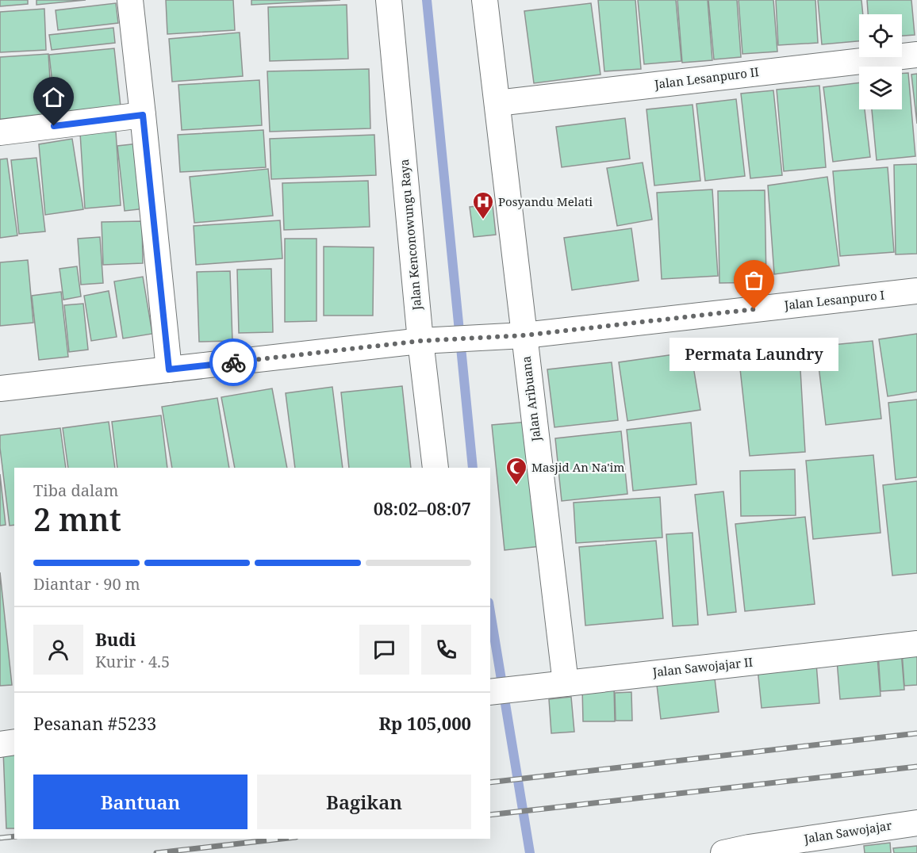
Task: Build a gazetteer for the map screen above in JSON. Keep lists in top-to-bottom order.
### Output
{
  "streets": {
    "street": [
      "Jalan Lesanpuro II",
      "Jalan Kenconowungu Raya",
      "Jalan Lesanpuro I",
      "Jalan Aribuana",
      "Jalan Sawojajar II",
      "Jalan Sawojajar"
    ]
  },
  "crossings": [
    ["Jalan Lesanpuro II", "Jalan Aribuana"],
    ["Jalan Kenconowungu Raya", "Jalan Lesanpuro I"],
    ["Jalan Lesanpuro I", "Jalan Aribuana"],
    ["Jalan Aribuana", "Jalan Sawojajar II"]
  ],
  "places": {
    "hospital": ["Posyandu Melati"],
    "other": ["Permata Laundry"],
    "mosque": ["Masjid An Na'im"]
  },
  "page": {
    "bubble": "Permata Laundry",
    "heading": ["2 mnt", "Tiba dalam", "08:02–08:07"],
    "panel": [
      "Budi",
      "Kurir · 4.5",
      "Pesanan #5233",
      "Rp 105,000"
    ],
    "bar": "Diantar · 90 m",
    "buttons": ["Bantuan", "Bagikan"]
  }
}
